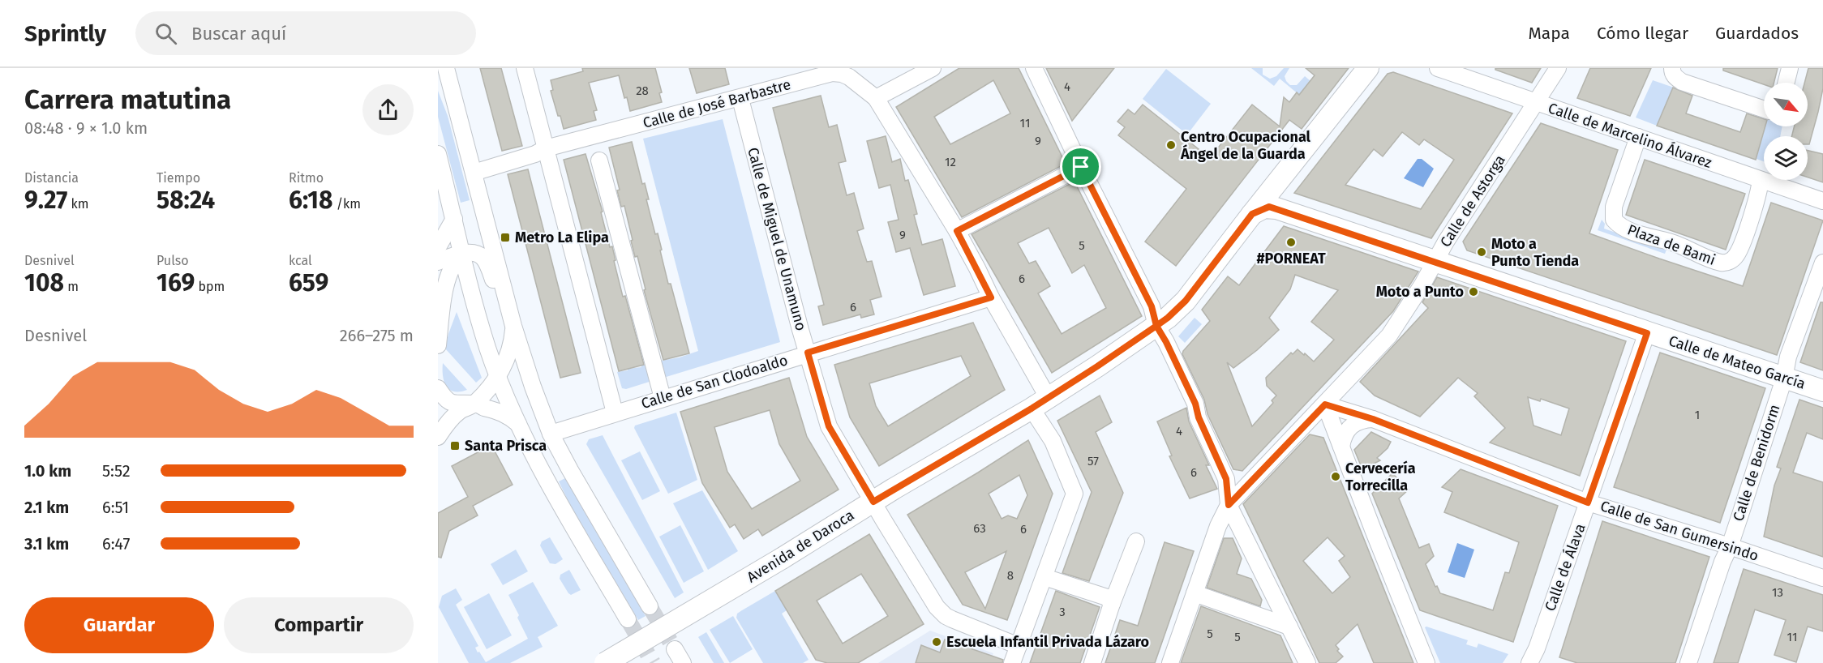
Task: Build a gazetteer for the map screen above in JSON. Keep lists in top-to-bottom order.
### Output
{
  "streets": {
    "main road": ["Calle de Mateo García", "Avenida de Daroca"],
    "street": [
      "Calle de José Barbastre",
      "Calle de Marcelino Álvarez",
      "Calle de Astorga",
      "Calle de Miguel de Unamuno",
      "Plaza de Bami",
      "Calle de San Clodoaldo",
      "Calle de Benidorm",
      "Calle de San Gumersindo",
      "Calle de Álava"
    ]
  },
  "crossings": [
    ["Calle de José Barbastre", "Calle de Miguel de Unamuno"],
    ["Calle de José Barbastre", "Calle de San Clodoaldo"],
    ["Calle de José Barbastre", "Avenida de Daroca"],
    ["Calle de Marcelino Álvarez", "Calle de Astorga"],
    ["Calle de Marcelino Álvarez", "Plaza de Bami"],
    ["Calle de Astorga", "Calle de Mateo García"],
    ["Calle de Astorga", "Calle de San Gumersindo"],
    ["Calle de Miguel de Unamuno", "Calle de San Clodoaldo"],
    ["Calle de Miguel de Unamuno", "Avenida de Daroca"],
    ["Calle de Mateo García", "Calle de Benidorm"],
    ["Calle de Mateo García", "Avenida de Daroca"],
    ["Calle de Mateo García", "Calle de Álava"],
    ["Calle de Benidorm", "Calle de San Gumersindo"],
    ["Calle de San Gumersindo", "Calle de Álava"]
  ],
  "places": {
    "other": [
      "Centro Ocupacional Ángel de la Guarda",
      "#PORNEAT",
      "Moto a Punto Tienda",
      "Moto a Punto",
      "Cervecería Torrecilla",
      "Escuela Infantil Privada Lázaro"
    ],
    "transit": ["Metro La Elipa", "Santa Prisca"]
  },
  "house_numbers": [
    "4",
    "28",
    "11",
    "9",
    "12",
    "9",
    "5",
    "6",
    "6",
    "1",
    "4",
    "57",
    "6",
    "63",
    "6",
    "8",
    "13",
    "3",
    "5",
    "5",
    "11"
  ],
  "north": "bottom right",
  "page": {
    "header": "Sprintly",
    "search": "Buscar aquí",
    "nav": ["Mapa", "Cómo llegar", "Guardados"],
    "heading": ["Carrera matutina", "08:48 · 9 × 1.0 km"],
    "stats": [
      ["Distancia", "9.27 km"],
      ["Tiempo", "58:24"],
      ["Ritmo", "6:18 /km"],
      ["Desnivel", "108 m"],
      ["Pulso", "169 bpm"],
      ["kcal", "659"]
    ],
    "chart": ["Desnivel", "266–275 m"],
    "list": [
      {
        "name": "1.0 km",
        "note": "5:52"
      },
      {
        "name": "2.1 km",
        "note": "6:51"
      },
      {
        "name": "3.1 km",
        "note": "6:47"
      }
    ],
    "buttons": ["Guardar", "Compartir"]
  }
}
